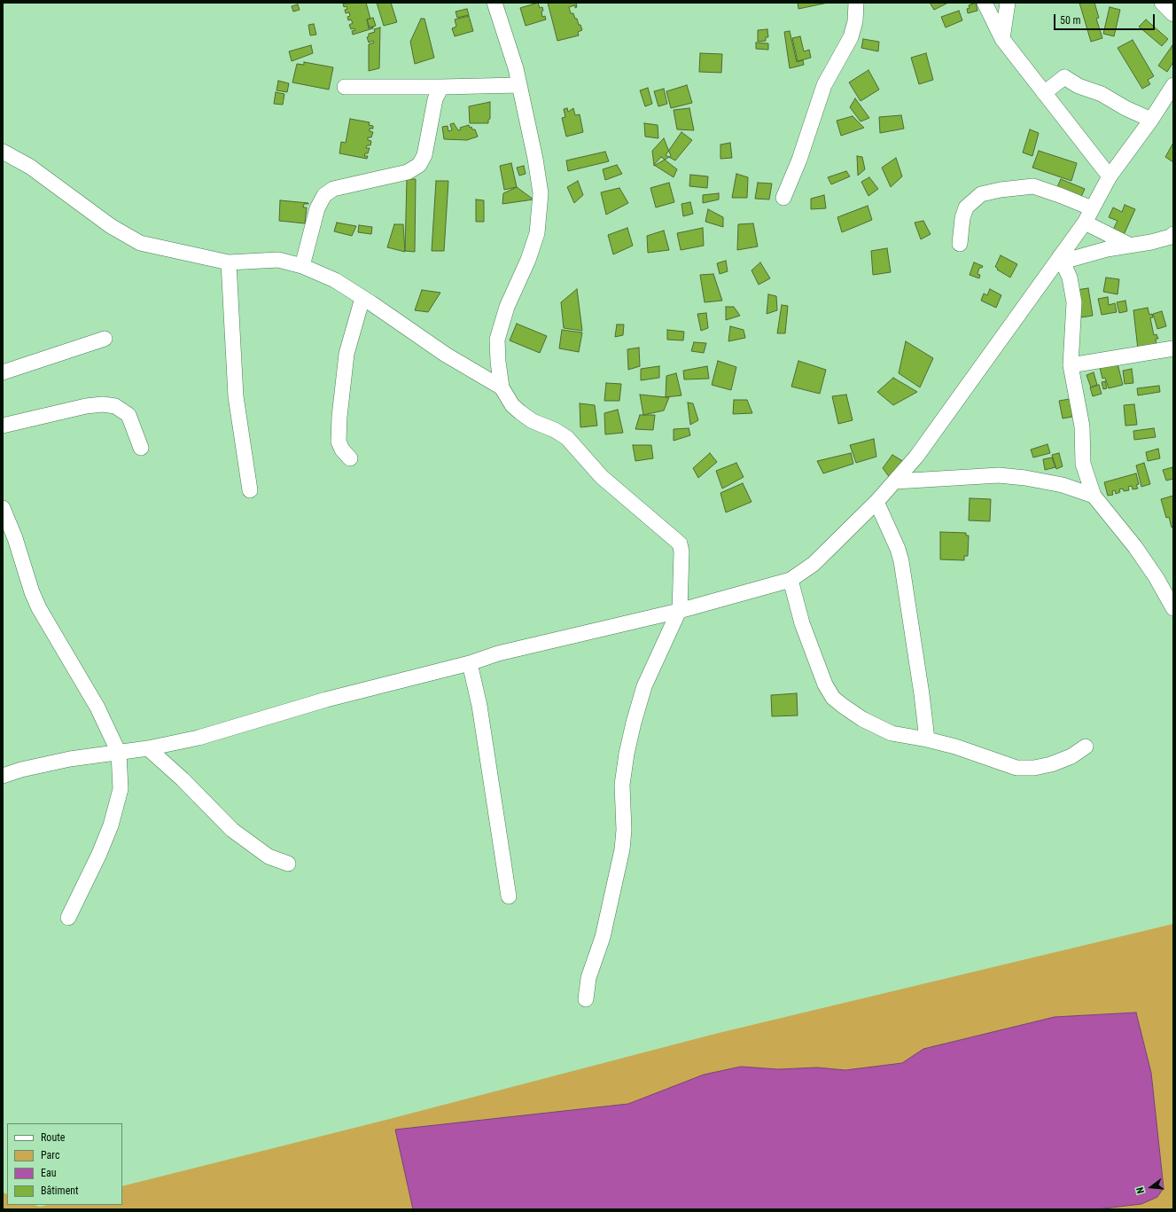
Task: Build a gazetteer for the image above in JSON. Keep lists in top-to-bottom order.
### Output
{
  "legend": [
    "Route",
    "Parc",
    "Eau",
    "Bâtiment"
  ],
  "scale_bar": "50 m",
  "north": "left"
}
